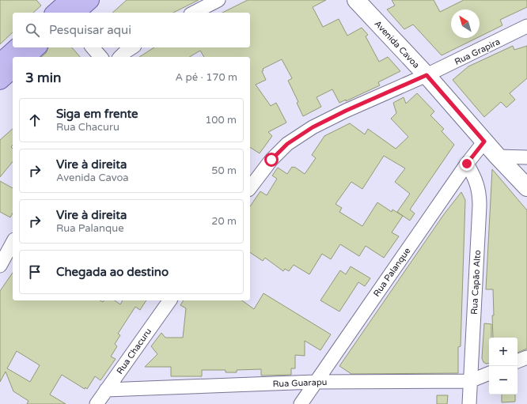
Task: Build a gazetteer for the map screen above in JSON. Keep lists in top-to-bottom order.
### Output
{
  "streets": {
    "street": [
      "Avenida Cavoa",
      "Rua Grapira",
      "Rua Palanque",
      "Rua Capão Alto",
      "Rua Chacuru",
      "Rua Guarapu"
    ]
  },
  "crossings": [
    ["Avenida Cavoa", "Rua Grapira"],
    ["Avenida Cavoa", "Rua Palanque"],
    ["Rua Palanque", "Rua Capão Alto"],
    ["Rua Palanque", "Rua Guarapu"],
    ["Rua Capão Alto", "Rua Guarapu"],
    ["Rua Chacuru", "Rua Guarapu"]
  ],
  "north": "top left",
  "page": {
    "search": "Pesquisar aqui",
    "heading": ["3 min", "A pé · 170 m"],
    "list": [
      ["Siga em frente", "Rua Chacuru", "100 m"],
      ["Vire à direita", "Avenida Cavoa", "50 m"],
      ["Vire à direita", "Rua Palanque", "20 m"],
      "Chegada ao destino"
    ],
    "map_buttons": ["+", "−"]
  }
}
